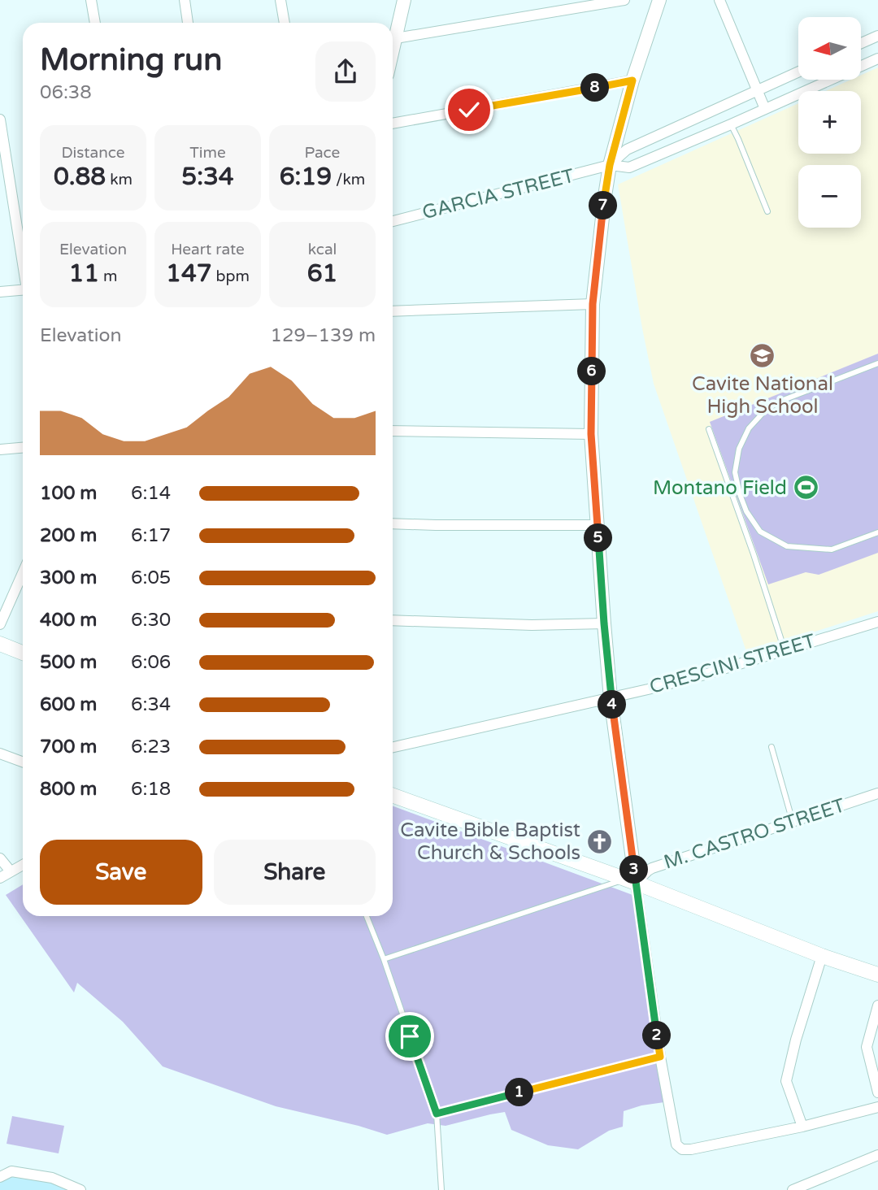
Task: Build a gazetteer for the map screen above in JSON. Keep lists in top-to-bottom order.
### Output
{
  "streets": {
    "street": ["GARCIA STREET", "CRESCINI STREET", "M. CASTRO STREET"]
  },
  "places": {
    "school or university": ["Cavite National High School"],
    "sports": ["Montano Field"],
    "church": ["Cavite Bible Baptist Church & Schools"]
  },
  "north": "left",
  "page": {
    "map_buttons": ["+", "−"],
    "heading": ["Morning run", "06:38"],
    "pins": [
      "8",
      "7",
      "6",
      "5",
      "4",
      "3",
      "2",
      "1"
    ],
    "stats": [
      ["Distance", "0.88 km"],
      ["Time", "5:34"],
      ["Pace", "6:19 /km"],
      ["Elevation", "11 m"],
      ["Heart rate", "147 bpm"],
      ["kcal", "61"]
    ],
    "chart": ["Elevation", "129–139 m"],
    "list": [
      {
        "name": "100 m",
        "note": "6:14"
      },
      {
        "name": "200 m",
        "note": "6:17"
      },
      {
        "name": "300 m",
        "note": "6:05"
      },
      {
        "name": "400 m",
        "note": "6:30"
      },
      {
        "name": "500 m",
        "note": "6:06"
      },
      {
        "name": "600 m",
        "note": "6:34"
      },
      {
        "name": "700 m",
        "note": "6:23"
      },
      {
        "name": "800 m",
        "note": "6:18"
      }
    ],
    "buttons": ["Save", "Share"]
  }
}
